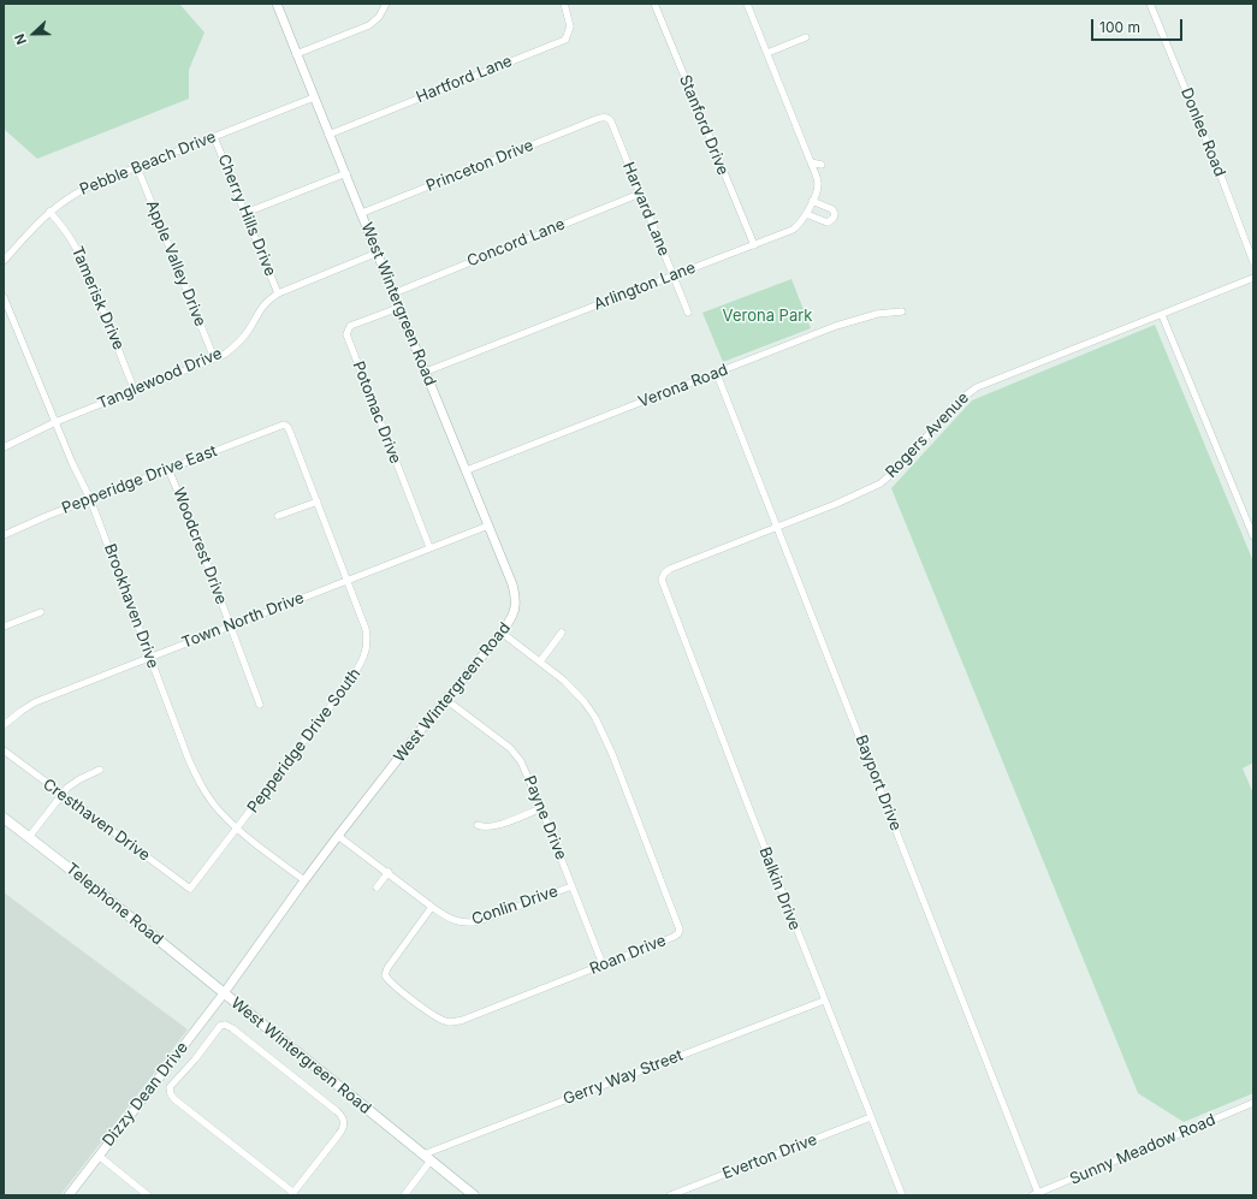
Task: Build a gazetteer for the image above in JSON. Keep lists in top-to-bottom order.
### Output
{
  "streets": {
    "main road": ["West Wintergreen Road", "Telephone Road"],
    "street": [
      "Hartford Lane",
      "Stanford Drive",
      "Donlee Road",
      "Pebble Beach Drive",
      "Princeton Drive",
      "Harvard Lane",
      "Cherry Hills Drive",
      "Concord Lane",
      "Apple Valley Drive",
      "Arlington Lane",
      "Tamerisk Drive",
      "Tanglewood Drive",
      "Verona Road",
      "Potomac Drive",
      "Rogers Avenue",
      "Pepperidge Drive East",
      "Woodcrest Drive",
      "Brookhaven Drive",
      "Town North Drive",
      "Pepperidge Drive South",
      "Bayport Drive",
      "Payne Drive",
      "Cresthaven Drive",
      "Balkin Drive",
      "Conlin Drive",
      "Roan Drive",
      "Gerry Way Street",
      "Dizzy Dean Drive",
      "Sunny Meadow Road",
      "Everton Drive"
    ]
  },
  "crossings": [
    ["Hartford Lane", "West Wintergreen Road"],
    ["Stanford Drive", "Arlington Lane"],
    ["Pebble Beach Drive", "Cherry Hills Drive"],
    ["Pebble Beach Drive", "Apple Valley Drive"],
    ["Pebble Beach Drive", "Tamerisk Drive"],
    ["Pebble Beach Drive", "West Wintergreen Road"],
    ["Princeton Drive", "Harvard Lane"],
    ["Princeton Drive", "West Wintergreen Road"],
    ["Harvard Lane", "Concord Lane"],
    ["Harvard Lane", "Arlington Lane"],
    ["Cherry Hills Drive", "Tanglewood Drive"],
    ["Concord Lane", "West Wintergreen Road"],
    ["Apple Valley Drive", "Tanglewood Drive"],
    ["Arlington Lane", "West Wintergreen Road"],
    ["Tamerisk Drive", "Tanglewood Drive"],
    ["West Wintergreen Road", "Tanglewood Drive"],
    ["West Wintergreen Road", "Verona Road"],
    ["West Wintergreen Road", "Potomac Drive"],
    ["West Wintergreen Road", "Brookhaven Drive"],
    ["West Wintergreen Road", "Town North Drive"],
    ["West Wintergreen Road", "Payne Drive"],
    ["West Wintergreen Road", "Telephone Road"],
    ["West Wintergreen Road", "Conlin Drive"],
    ["West Wintergreen Road", "Roan Drive"],
    ["West Wintergreen Road", "Gerry Way Street"],
    ["West Wintergreen Road", "Dizzy Dean Drive"],
    ["Tanglewood Drive", "Brookhaven Drive"],
    ["Verona Road", "Bayport Drive"],
    ["Potomac Drive", "Town North Drive"],
    ["Rogers Avenue", "Bayport Drive"],
    ["Rogers Avenue", "Balkin Drive"],
    ["Pepperidge Drive East", "Woodcrest Drive"],
    ["Pepperidge Drive East", "Brookhaven Drive"],
    ["Pepperidge Drive East", "Pepperidge Drive South"],
    ["Woodcrest Drive", "Town North Drive"],
    ["Brookhaven Drive", "Town North Drive"],
    ["Brookhaven Drive", "Pepperidge Drive South"],
    ["Town North Drive", "Pepperidge Drive South"],
    ["Pepperidge Drive South", "Cresthaven Drive"],
    ["Bayport Drive", "Sunny Meadow Road"],
    ["Payne Drive", "Conlin Drive"],
    ["Payne Drive", "Roan Drive"],
    ["Balkin Drive", "Gerry Way Street"],
    ["Balkin Drive", "Everton Drive"],
    ["Telephone Road", "Dizzy Dean Drive"],
    ["Conlin Drive", "Roan Drive"]
  ],
  "parks": ["Verona Park"],
  "scale_bar": "100 m",
  "north": "left"
}
